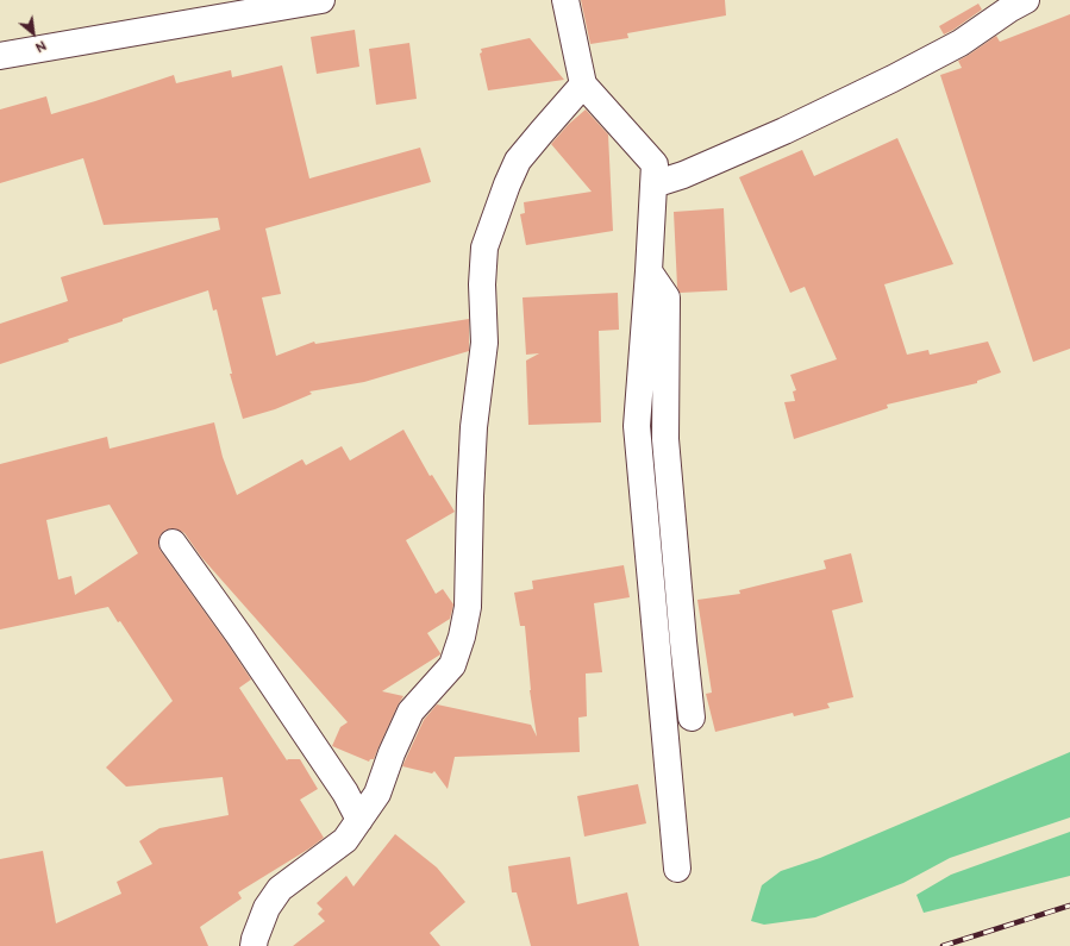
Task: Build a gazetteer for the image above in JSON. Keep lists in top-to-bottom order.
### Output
{
  "north": "bottom right"
}
